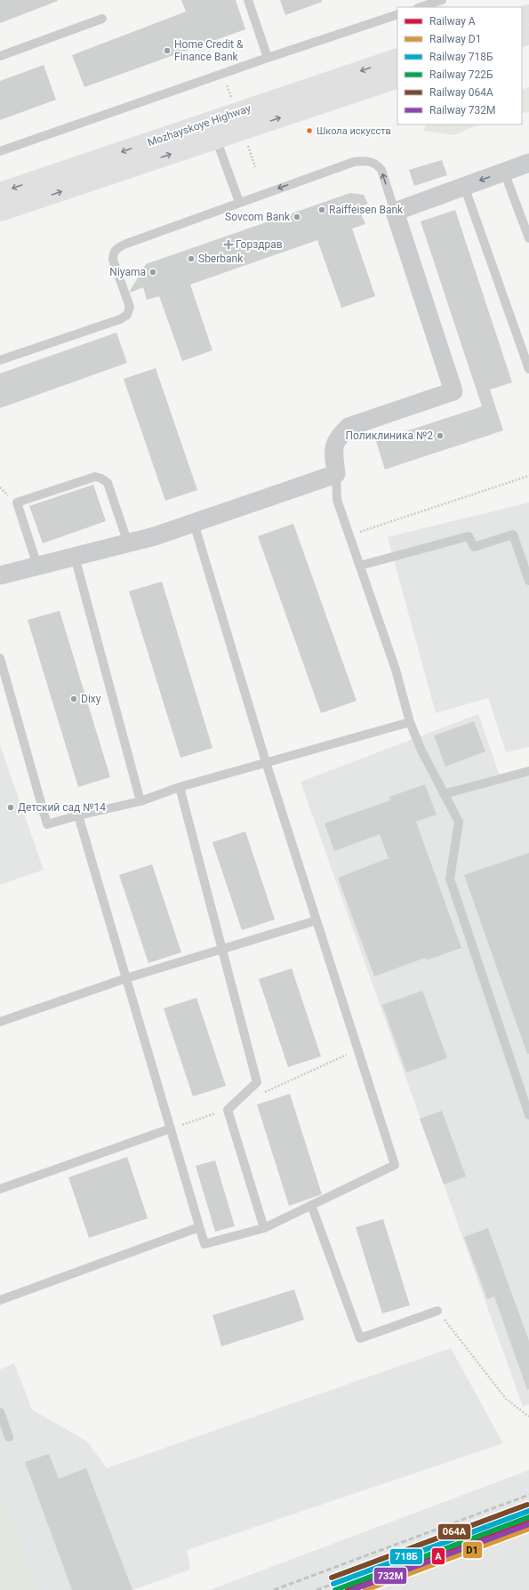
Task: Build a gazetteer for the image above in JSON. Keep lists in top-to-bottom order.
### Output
{
  "streets": {
    "main road": ["Mozhayskoye Highway"]
  },
  "places": {
    "other": [
      "Home Credit & Finance Bank",
      "Школа искусств",
      "Raiffeisen Bank",
      "Sovcom Bank",
      "Sberbank",
      "Niyama",
      "Поликлиника №2",
      "Dixy",
      "Детский сад №14"
    ],
    "health": ["Горздрав"]
  },
  "lines": [
    "rail line 064А",
    "rail line 718Б",
    "rail line 722Б",
    "rail line A",
    "rail line 732М",
    "rail line D1"
  ],
  "legend": [
    "Railway A",
    "Railway D1",
    "Railway 718Б",
    "Railway 722Б",
    "Railway 064А",
    "Railway 732М"
  ]
}
